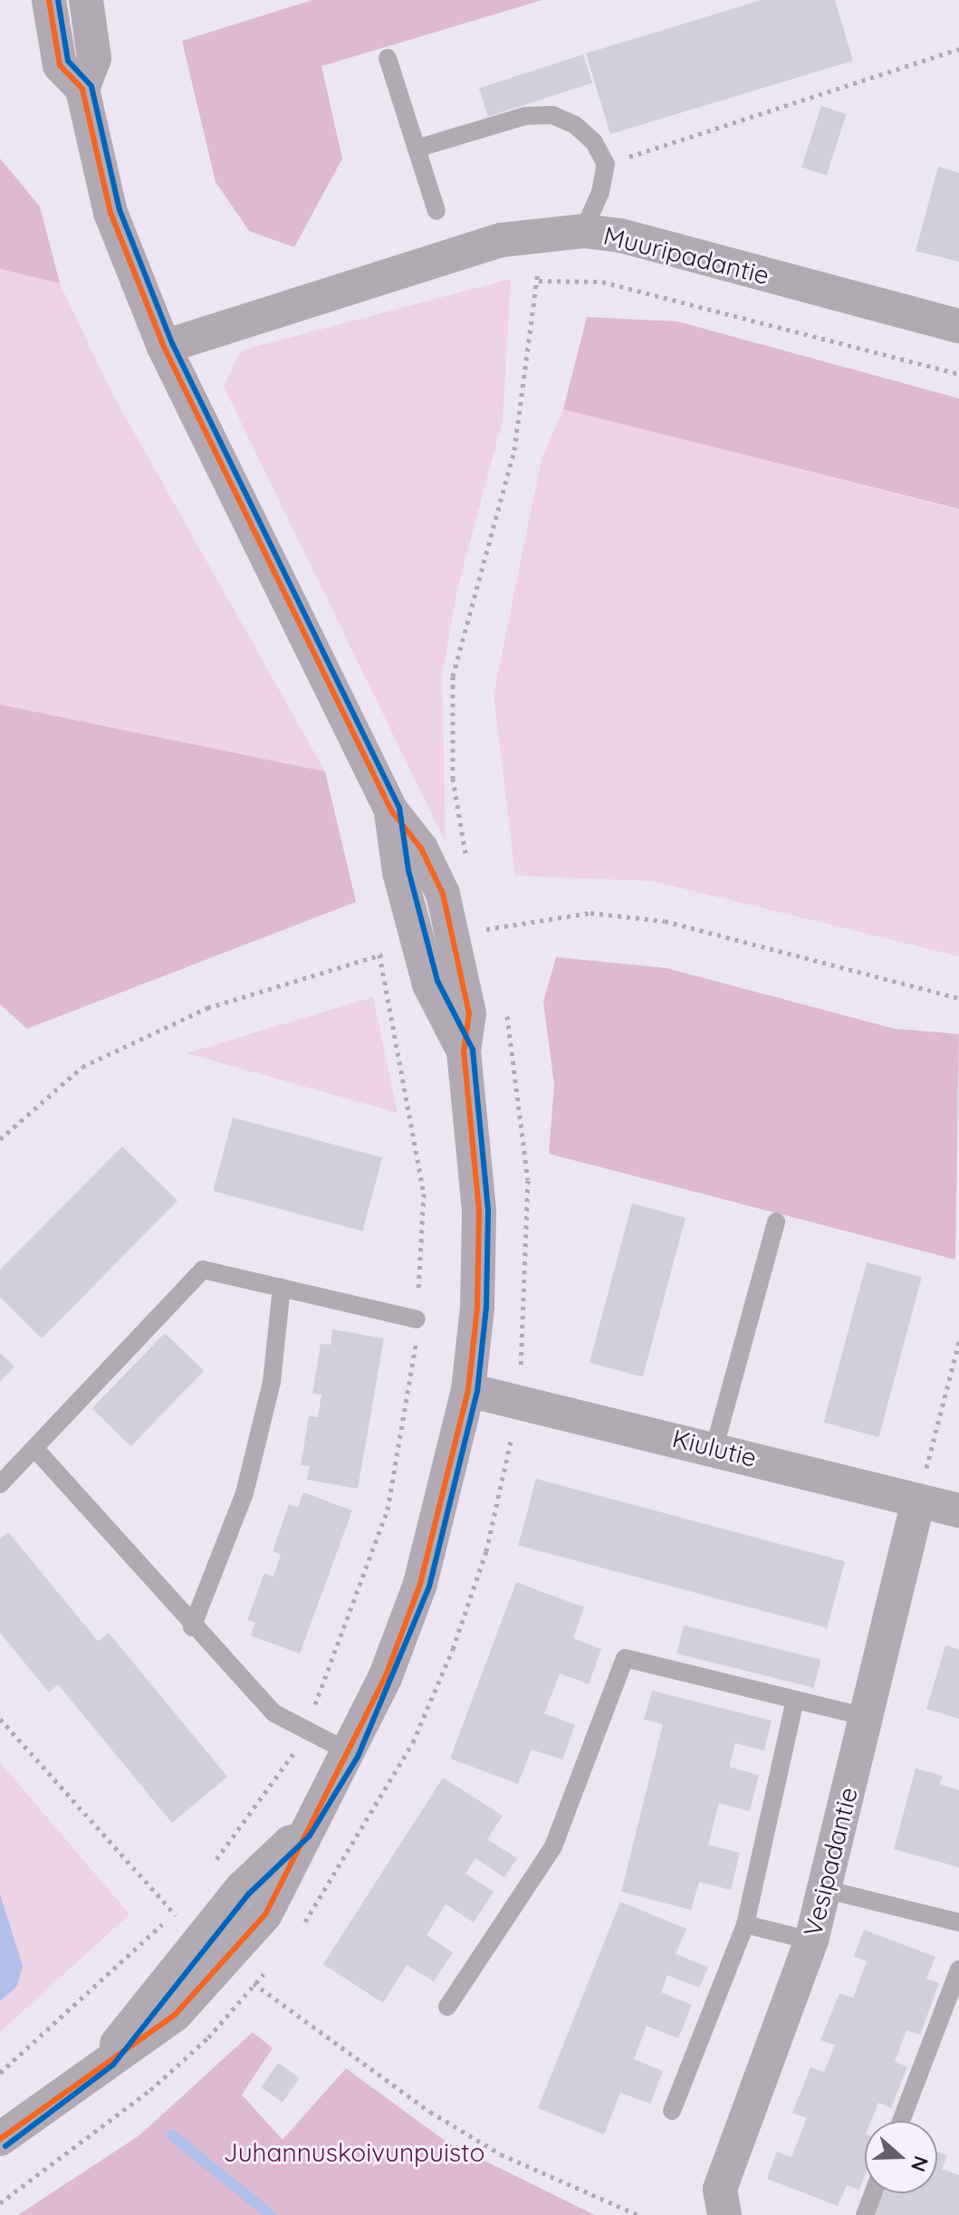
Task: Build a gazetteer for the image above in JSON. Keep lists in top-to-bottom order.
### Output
{
  "streets": {
    "street": ["Muuripadantie", "Kiulutie", "Vesipadantie"]
  },
  "crossings": [
    ["Kiulutie", "Vesipadantie"]
  ],
  "parks": ["Juhannuskoivunpuisto"],
  "north": "right"
}
